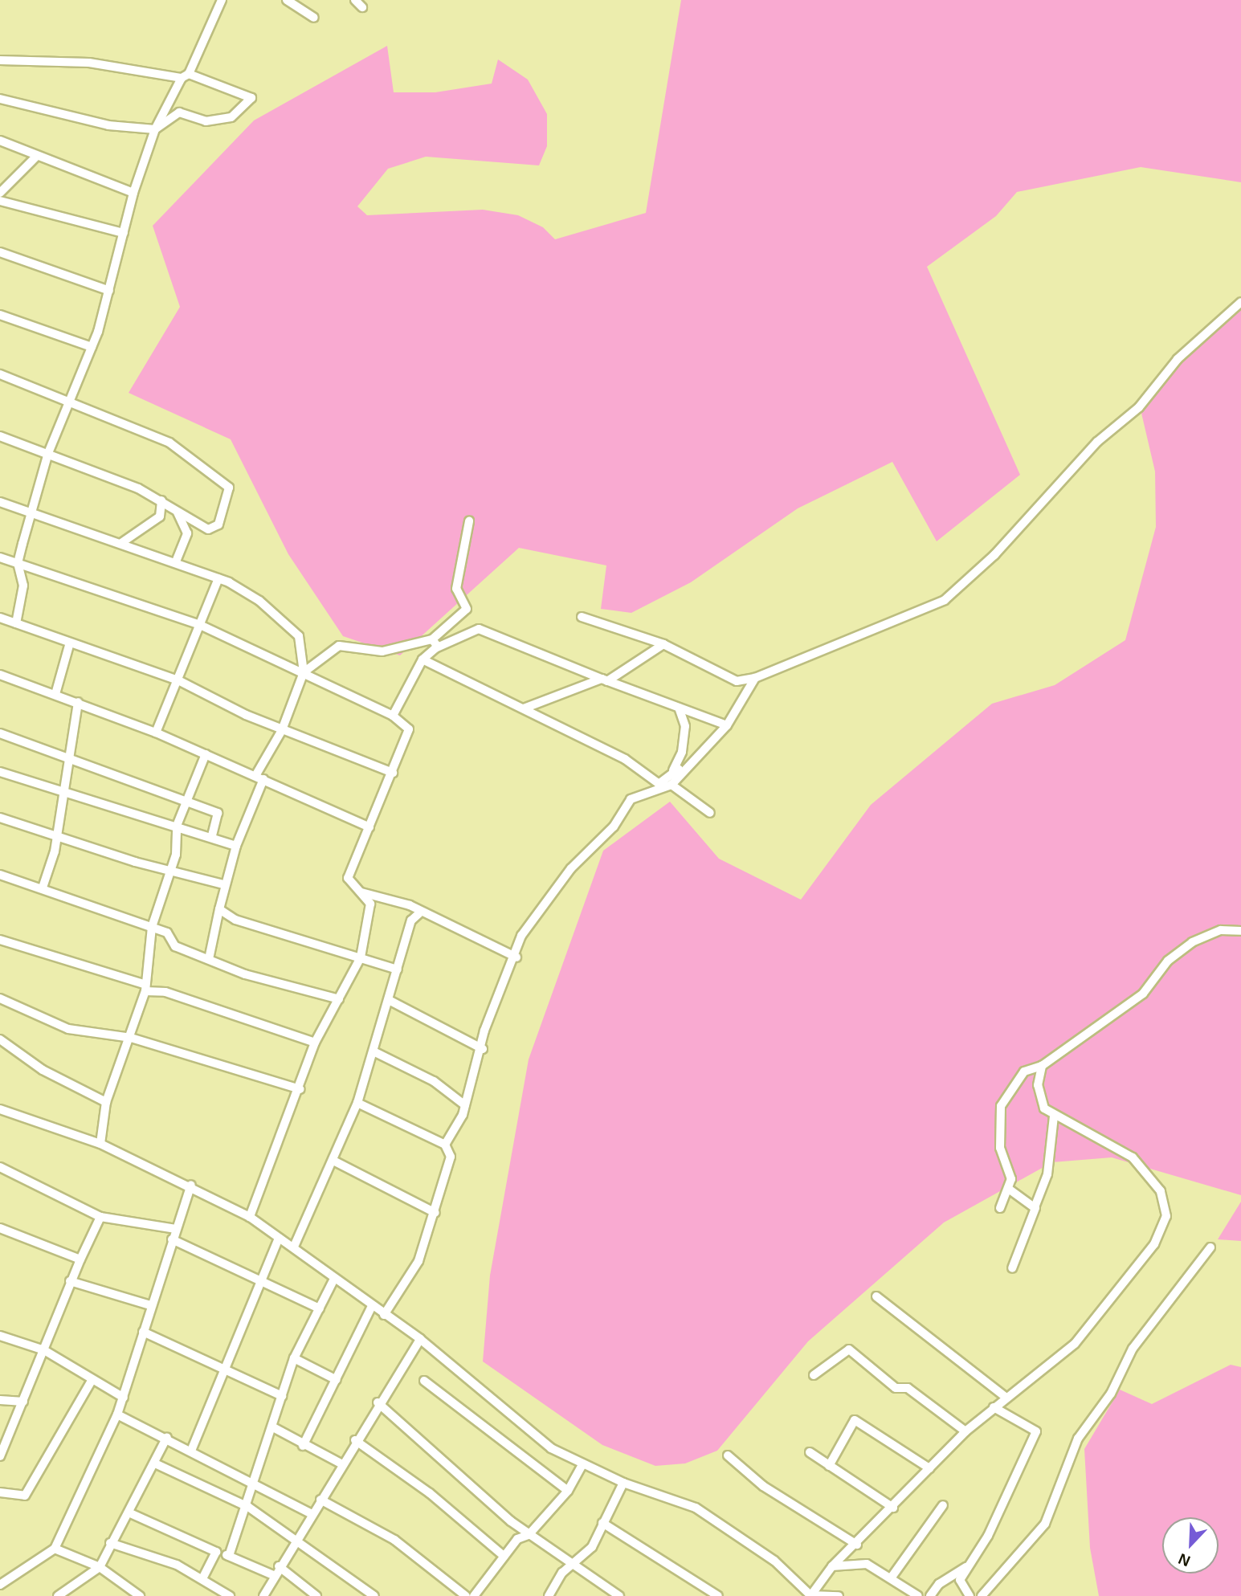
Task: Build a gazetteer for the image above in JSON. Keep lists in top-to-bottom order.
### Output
{
  "north": "bottom left"
}
